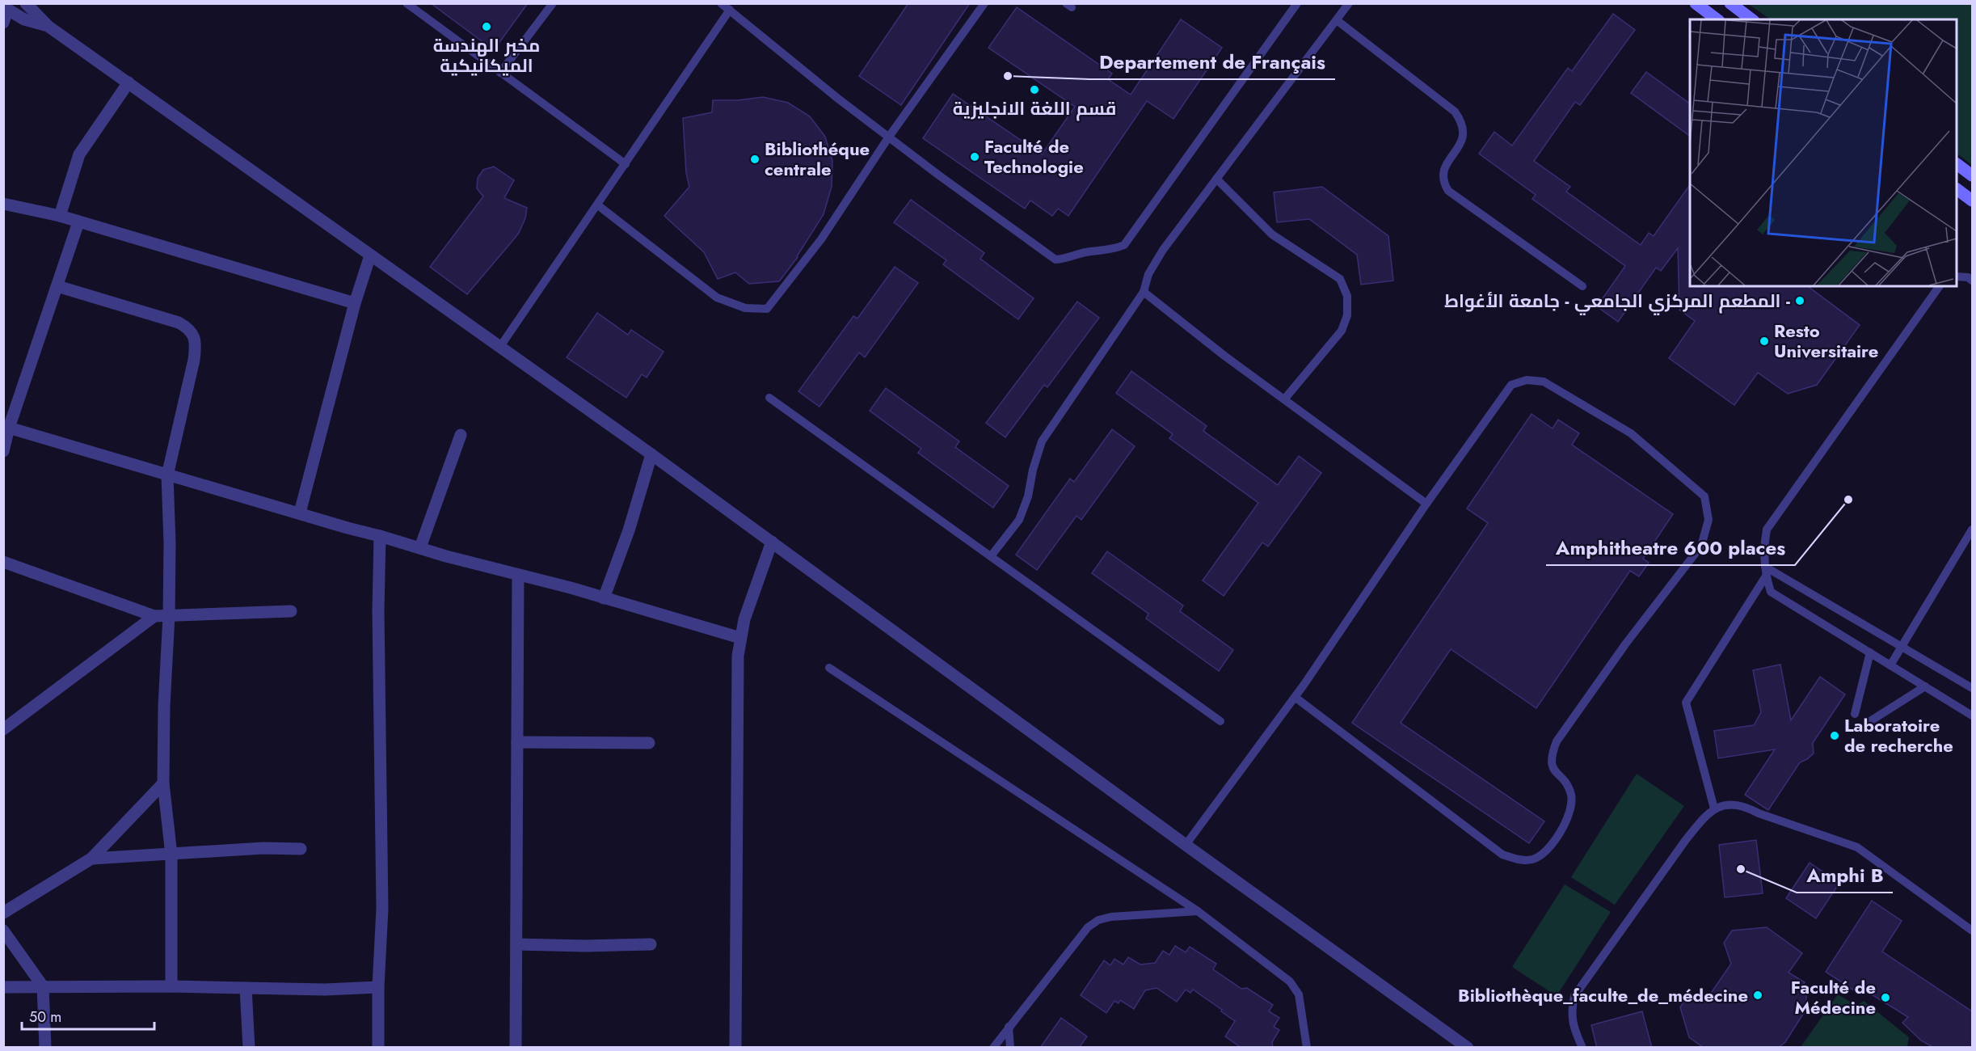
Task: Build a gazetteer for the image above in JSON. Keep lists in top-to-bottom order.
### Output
{
  "places": [
    "مخبر الهندسة الميكانيكية",
    "Departement de Français",
    "قسم اللغة الانجليزية",
    "Faculté de Technologie",
    "Bibliothéque centrale",
    "المطعم المركزي الجامعي - جامعة الأغواط -",
    "Resto Universitaire",
    "Amphitheatre 600 places",
    "Laboratoire de recherche",
    "Amphi B",
    "Bibliothèque_faculte_de_médecine",
    "Faculté de Médecine"
  ],
  "scale_bar": "50 m"
}
